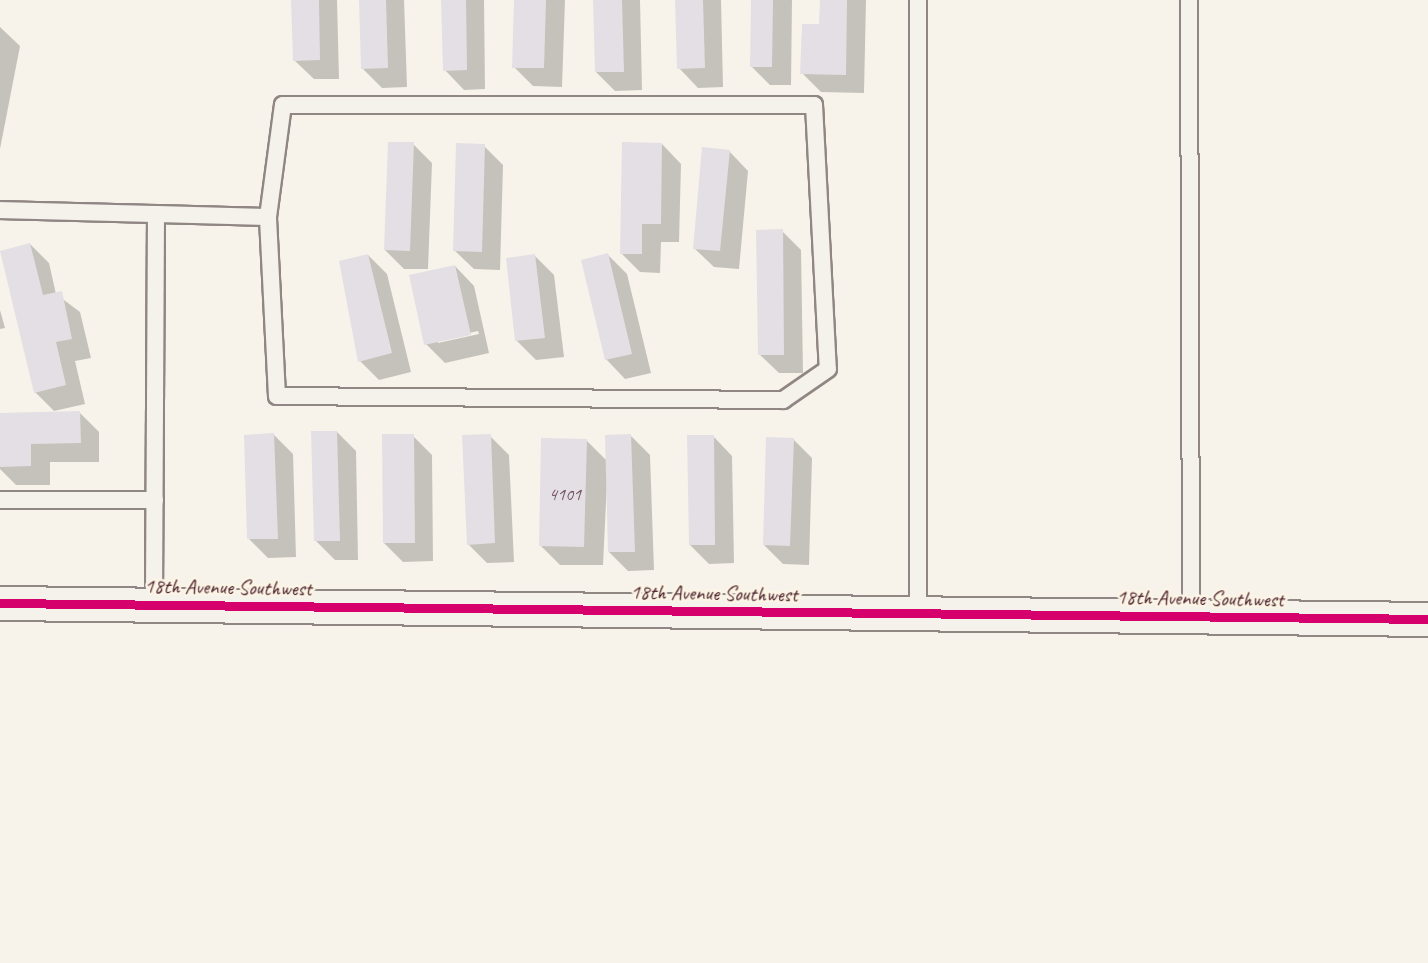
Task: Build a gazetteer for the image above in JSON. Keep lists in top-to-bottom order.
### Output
{
  "streets": {
    "street": ["18th Avenue Southwest"]
  },
  "house_numbers": ["4101"]
}
